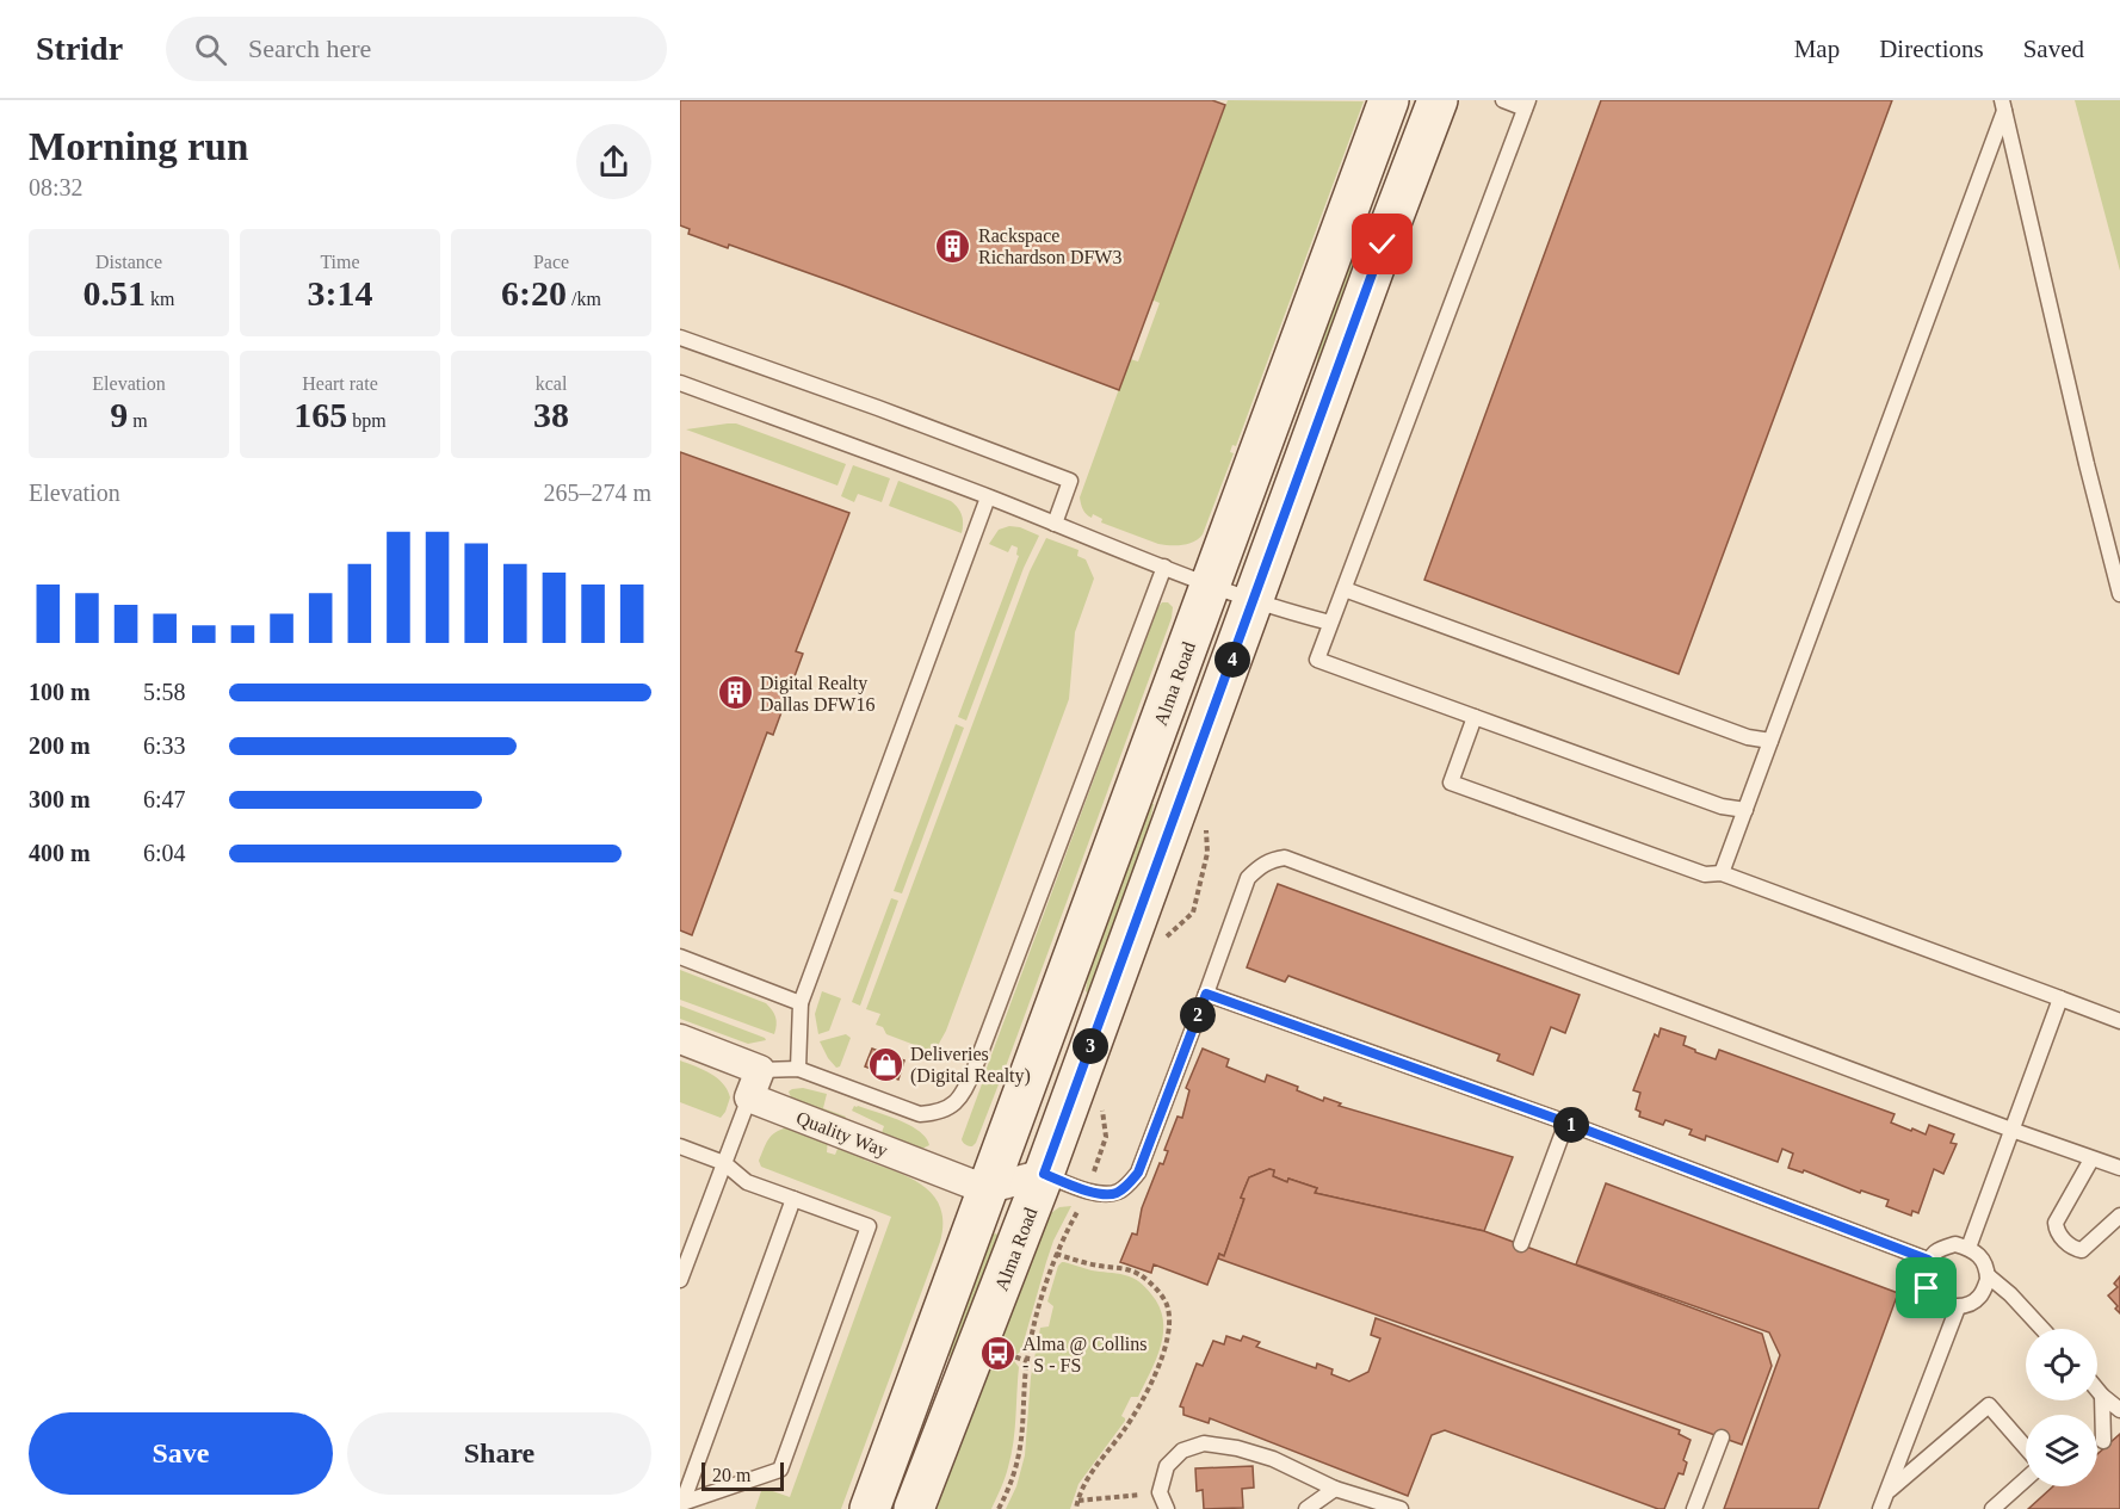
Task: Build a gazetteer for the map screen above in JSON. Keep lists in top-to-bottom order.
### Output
{
  "streets": {
    "street": ["Alma Road", "Quality Way"]
  },
  "crossings": [
    ["Alma Road", "Quality Way"]
  ],
  "places": {
    "building": ["Rackspace Richardson DFW3", "Digital Realty Dallas DFW16"],
    "shop": ["Deliveries (Digital Realty)"],
    "bus stop": ["Alma @ Collins - S - FS"]
  },
  "scale_bar": "20 m",
  "page": {
    "header": "Stridr",
    "search": "Search here",
    "nav": ["Map", "Directions", "Saved"],
    "heading": ["Morning run", "08:32"],
    "stats": [
      ["Distance", "0.51 km"],
      ["Time", "3:14"],
      ["Pace", "6:20 /km"],
      ["Elevation", "9 m"],
      ["Heart rate", "165 bpm"],
      ["kcal", "38"]
    ],
    "chart": ["Elevation", "265–274 m"],
    "pins": [
      "4",
      "2",
      "3",
      "1"
    ],
    "list": [
      {
        "name": "100 m",
        "note": "5:58"
      },
      {
        "name": "200 m",
        "note": "6:33"
      },
      {
        "name": "300 m",
        "note": "6:47"
      },
      {
        "name": "400 m",
        "note": "6:04"
      }
    ],
    "buttons": ["Save", "Share"],
    "scale": "20 m"
  }
}
